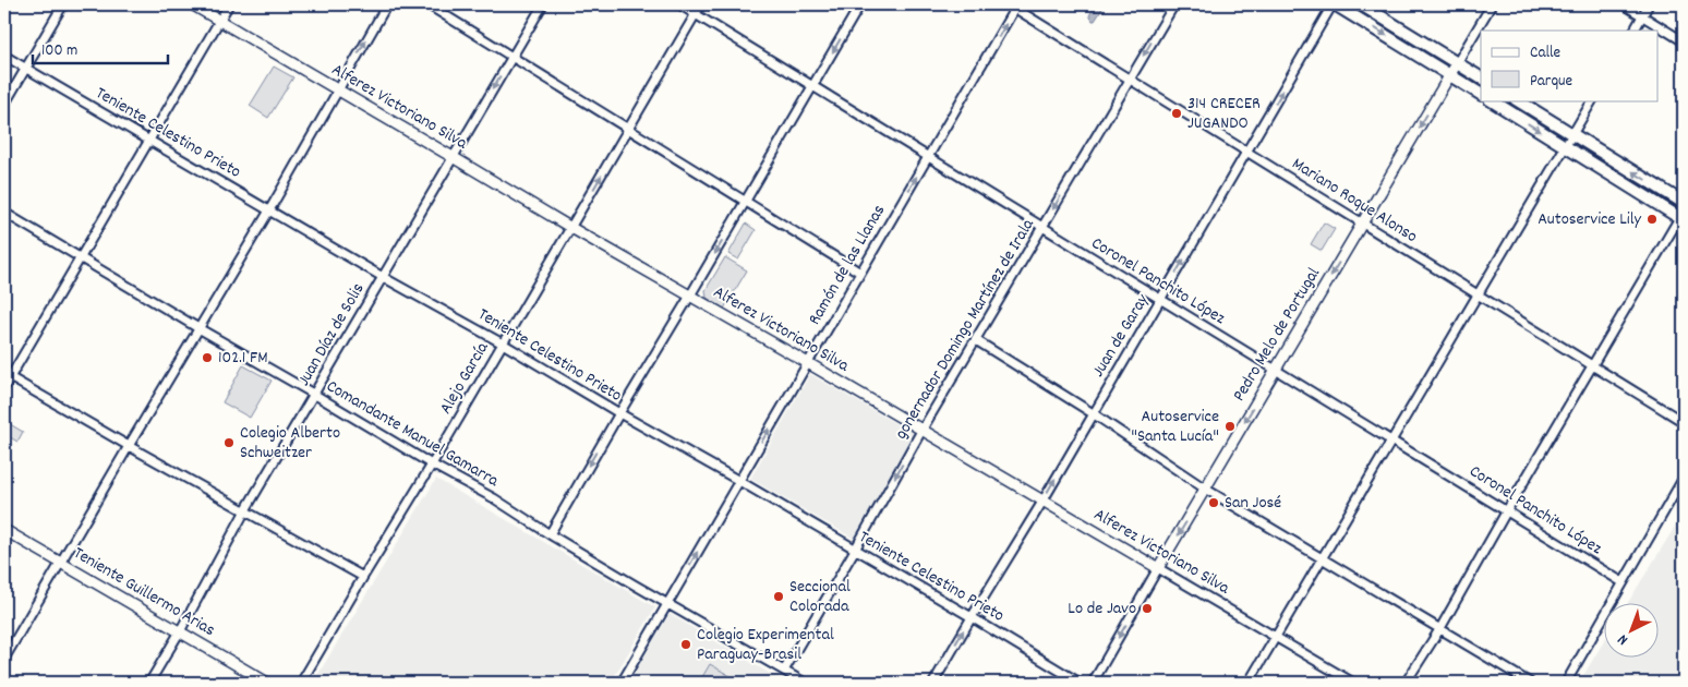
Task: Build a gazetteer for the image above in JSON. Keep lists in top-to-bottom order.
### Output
{
  "streets": {
    "street": [
      "Alferez Victoriano Silva",
      "Teniente Celestino Prieto",
      "Mariano Roque Alonso",
      "Ramón de las Llanas",
      "Coronel Panchito López",
      "gonernador Domingo Martínez de Irala",
      "Juan Díaz de Solis",
      "Pedro Melo de Portugal",
      "Juan de Garay",
      "Alejo García",
      "Comandante Manuel Gamarra",
      "Teniente Guillermo Arias"
    ]
  },
  "crossings": [
    ["Alferez Victoriano Silva", "Ramón de las Llanas"],
    ["Alferez Victoriano Silva", "gonernador Domingo Martínez de Irala"],
    ["Alferez Victoriano Silva", "Juan Díaz de Solis"],
    ["Alferez Victoriano Silva", "Pedro Melo de Portugal"],
    ["Alferez Victoriano Silva", "Juan de Garay"],
    ["Alferez Victoriano Silva", "Alejo García"],
    ["Teniente Celestino Prieto", "Ramón de las Llanas"],
    ["Teniente Celestino Prieto", "gonernador Domingo Martínez de Irala"],
    ["Teniente Celestino Prieto", "Juan Díaz de Solis"],
    ["Teniente Celestino Prieto", "Juan de Garay"],
    ["Teniente Celestino Prieto", "Alejo García"],
    ["Mariano Roque Alonso", "Ramón de las Llanas"],
    ["Mariano Roque Alonso", "gonernador Domingo Martínez de Irala"],
    ["Mariano Roque Alonso", "Pedro Melo de Portugal"],
    ["Mariano Roque Alonso", "Juan de Garay"],
    ["Ramón de las Llanas", "Coronel Panchito López"],
    ["Ramón de las Llanas", "Comandante Manuel Gamarra"],
    ["Coronel Panchito López", "gonernador Domingo Martínez de Irala"],
    ["Coronel Panchito López", "Pedro Melo de Portugal"],
    ["Coronel Panchito López", "Juan de Garay"],
    ["Coronel Panchito López", "Alejo García"],
    ["gonernador Domingo Martínez de Irala", "Comandante Manuel Gamarra"],
    ["Juan Díaz de Solis", "Comandante Manuel Gamarra"],
    ["Juan Díaz de Solis", "Teniente Guillermo Arias"],
    ["Alejo García", "Comandante Manuel Gamarra"]
  ],
  "one_way": [
    "Ramón de las Llanas",
    "gonernador Domingo Martínez de Irala",
    "Pedro Melo de Portugal",
    "Juan de Garay"
  ],
  "places": [
    "314 CRECER JUGANDO",
    "Autoservice Lily",
    "102.1 FM",
    "Autoservice \"Santa Lucía\"",
    "Colegio Alberto Schweitzer",
    "San José",
    "Seccional Colorada",
    "Lo de Javo",
    "Colegio Experimental Paraguay-Brasil"
  ],
  "legend": ["Calle", "Parque"],
  "scale_bar": "100 m",
  "north": "bottom left"
}
